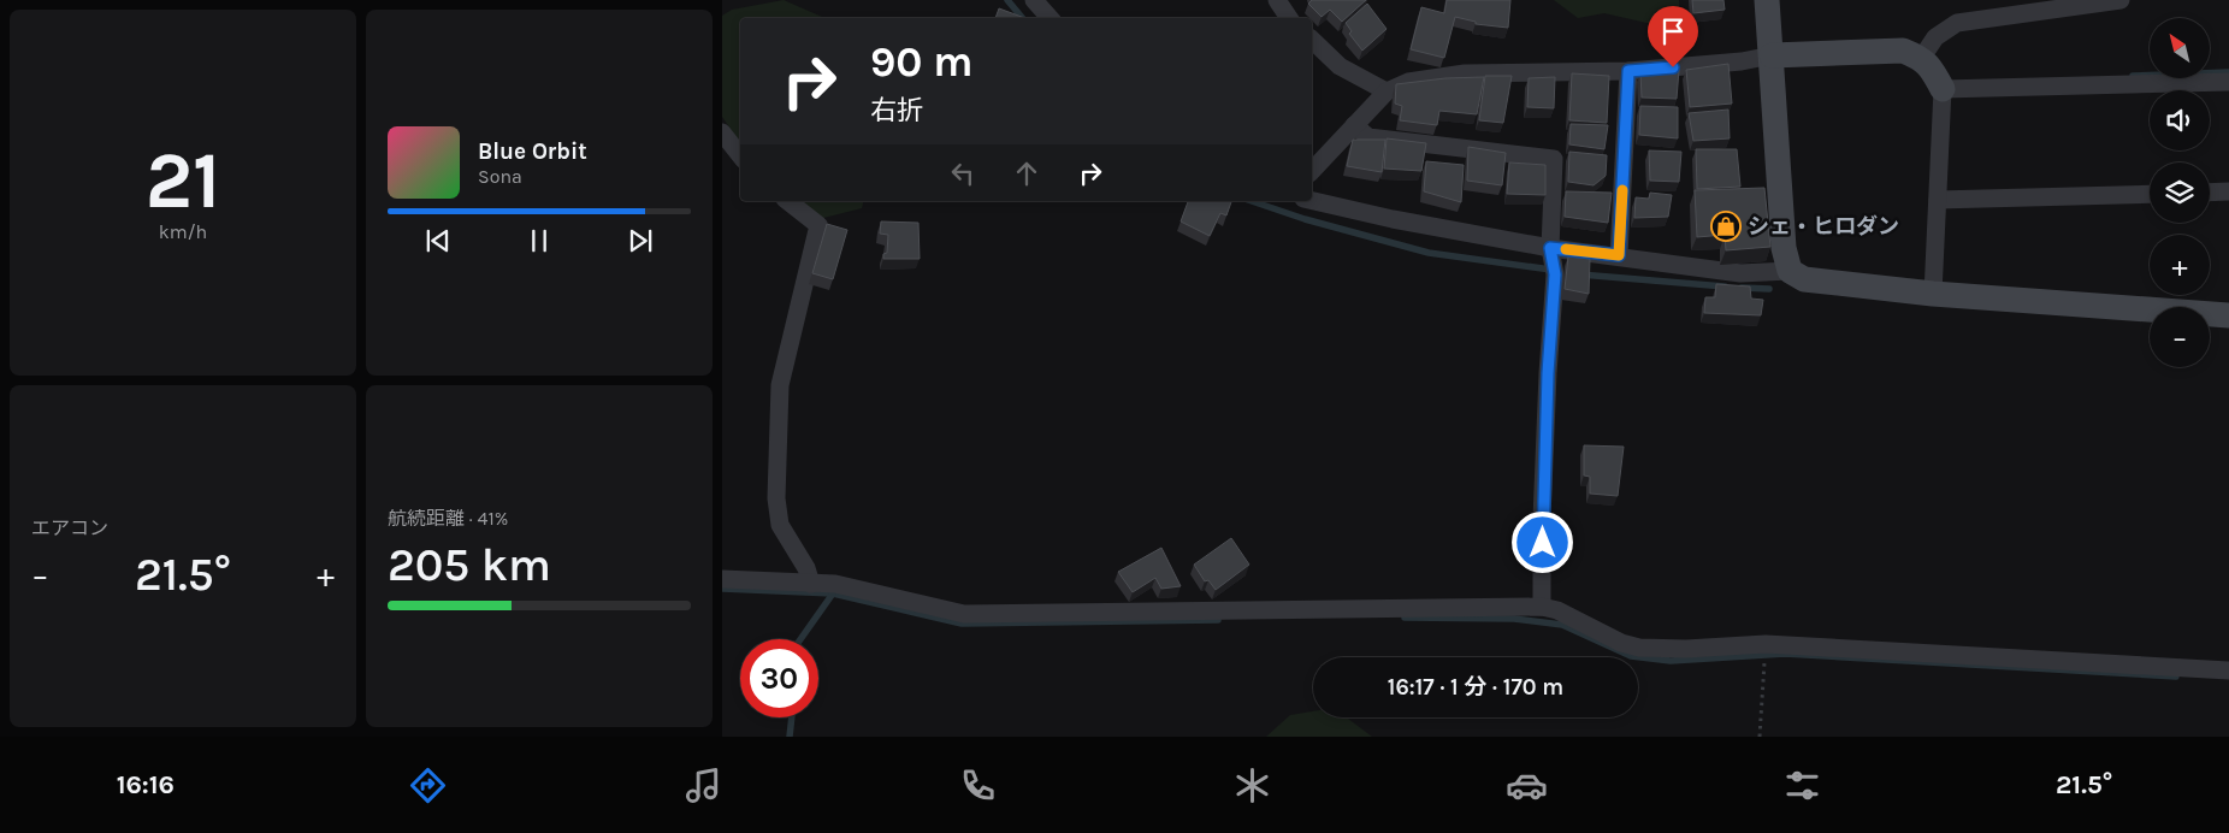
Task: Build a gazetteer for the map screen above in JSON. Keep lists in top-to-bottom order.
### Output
{
  "places": {
    "shop": ["シェ・ヒロダン"]
  },
  "north": "top left",
  "page": {
    "tile": [
      ["21", "km/h"],
      "エアコン",
      ["航続距離 · 41%", "205 km"]
    ],
    "map_buttons": ["+", "−"],
    "turn": ["90 m", "右折"],
    "song": ["Blue Orbit", "Sona"],
    "heat": ["−", "21.5°", "+"],
    "limit": "30",
    "trip": "16:17 · 1 分 · 170 m",
    "tabs": ["16:16", "21.5°"]
  }
}
